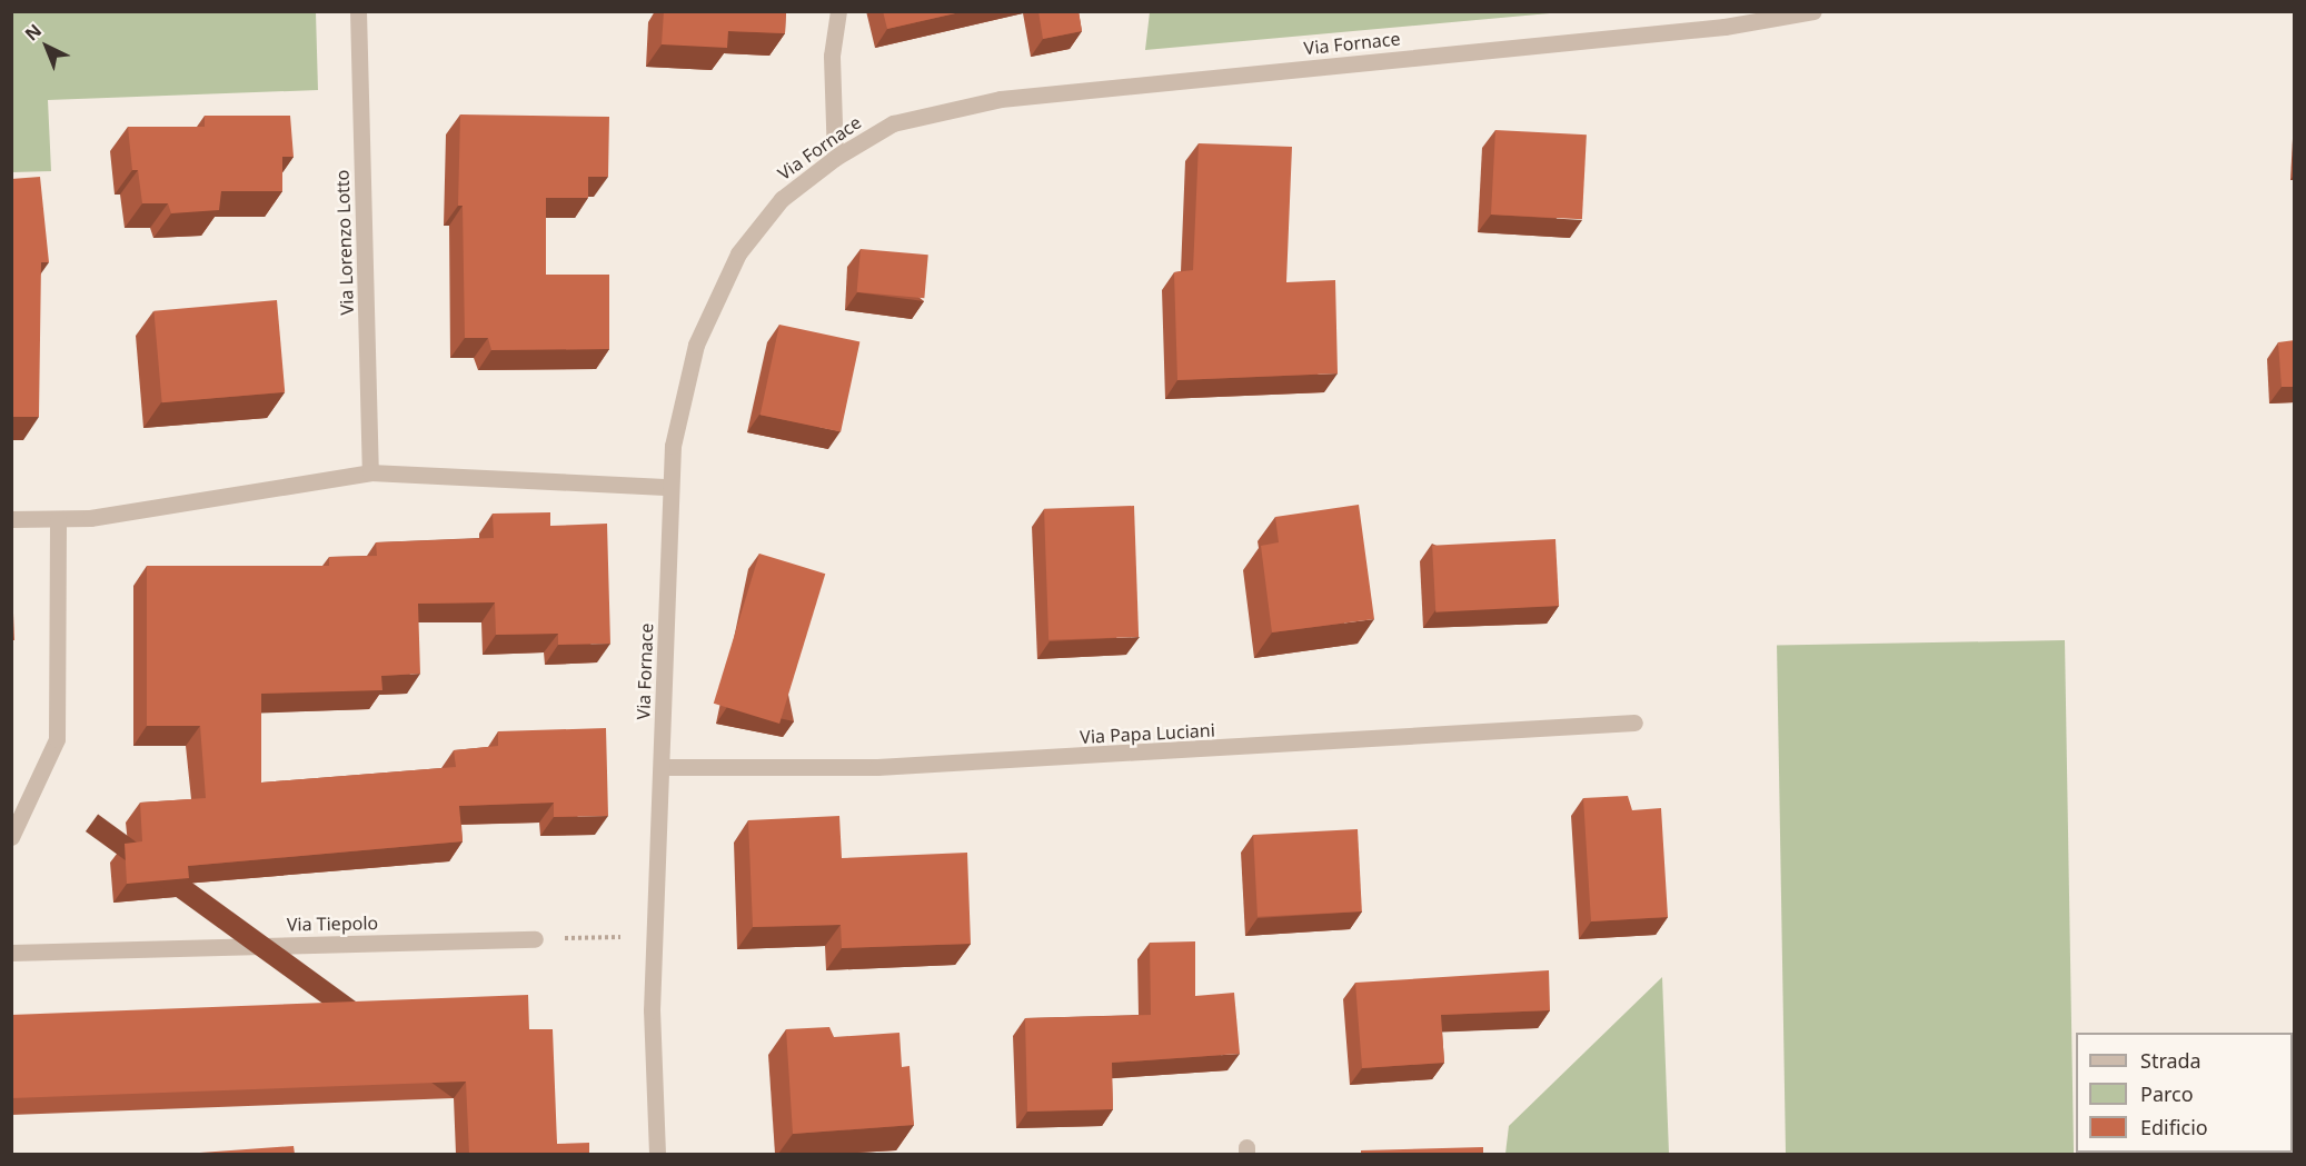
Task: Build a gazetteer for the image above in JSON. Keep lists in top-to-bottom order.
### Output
{
  "streets": {
    "street": [
      "Via Fornace",
      "Via Lorenzo Lotto",
      "Via Papa Luciani",
      "Via Tiepolo"
    ]
  },
  "crossings": [
    ["Via Fornace", "Via Papa Luciani"]
  ],
  "legend": ["Strada", "Parco", "Edificio"],
  "north": "top left"
}
